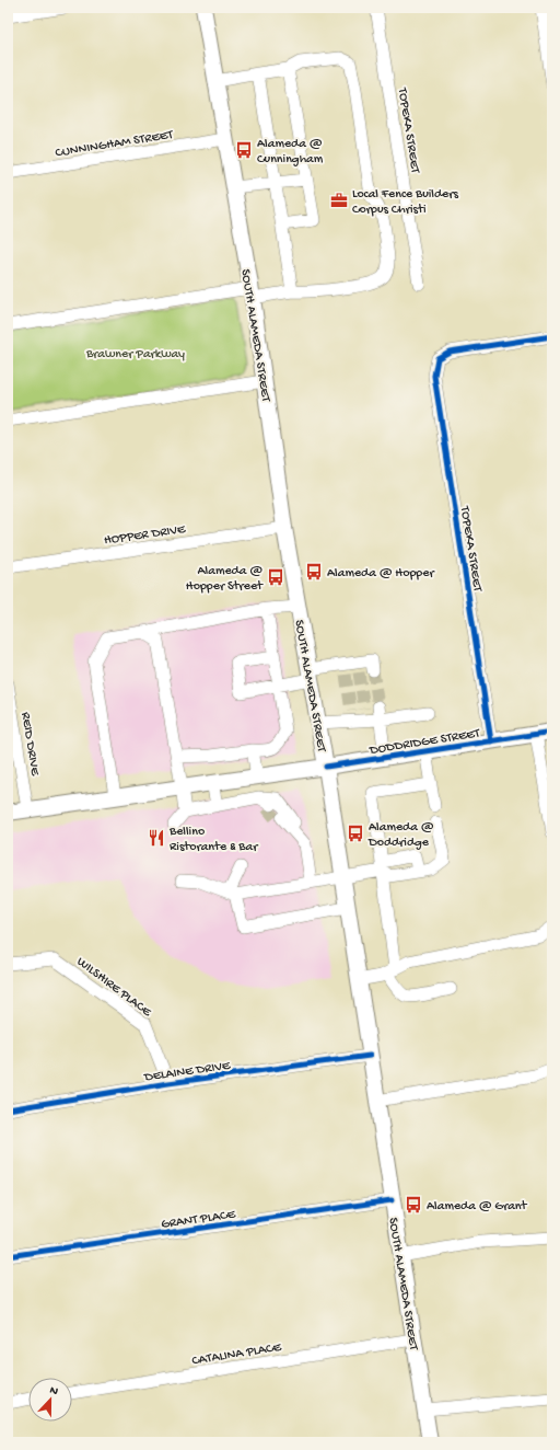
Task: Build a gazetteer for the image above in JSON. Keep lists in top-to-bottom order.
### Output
{
  "streets": {
    "main road": ["SOUTH ALAMEDA STREET", "DODDRIDGE STREET"],
    "street": [
      "TOPEKA STREET",
      "CUNNINGHAM STREET",
      "HOPPER DRIVE",
      "REID DRIVE",
      "WILSHIRE PLACE",
      "DELAINE DRIVE",
      "GRANT PLACE",
      "CATALINA PLACE"
    ]
  },
  "crossings": [
    ["TOPEKA STREET", "DODDRIDGE STREET"],
    ["CUNNINGHAM STREET", "SOUTH ALAMEDA STREET"],
    ["SOUTH ALAMEDA STREET", "HOPPER DRIVE"],
    ["SOUTH ALAMEDA STREET", "DODDRIDGE STREET"],
    ["SOUTH ALAMEDA STREET", "DELAINE DRIVE"],
    ["SOUTH ALAMEDA STREET", "GRANT PLACE"],
    ["SOUTH ALAMEDA STREET", "CATALINA PLACE"],
    ["DODDRIDGE STREET", "REID DRIVE"],
    ["WILSHIRE PLACE", "DELAINE DRIVE"]
  ],
  "parks": ["Brawner Parkway"],
  "places": {
    "bus stop": [
      "Alameda @ Cunningham",
      "Alameda @ Hopper",
      "Alameda @ Hopper Street",
      "Alameda @ Doddridge",
      "Alameda @ Grant"
    ],
    "office": ["Local Fence Builders Corpus Christi"],
    "restaurant": ["Bellino Ristorante & Bar"]
  },
  "north": "top"
}
